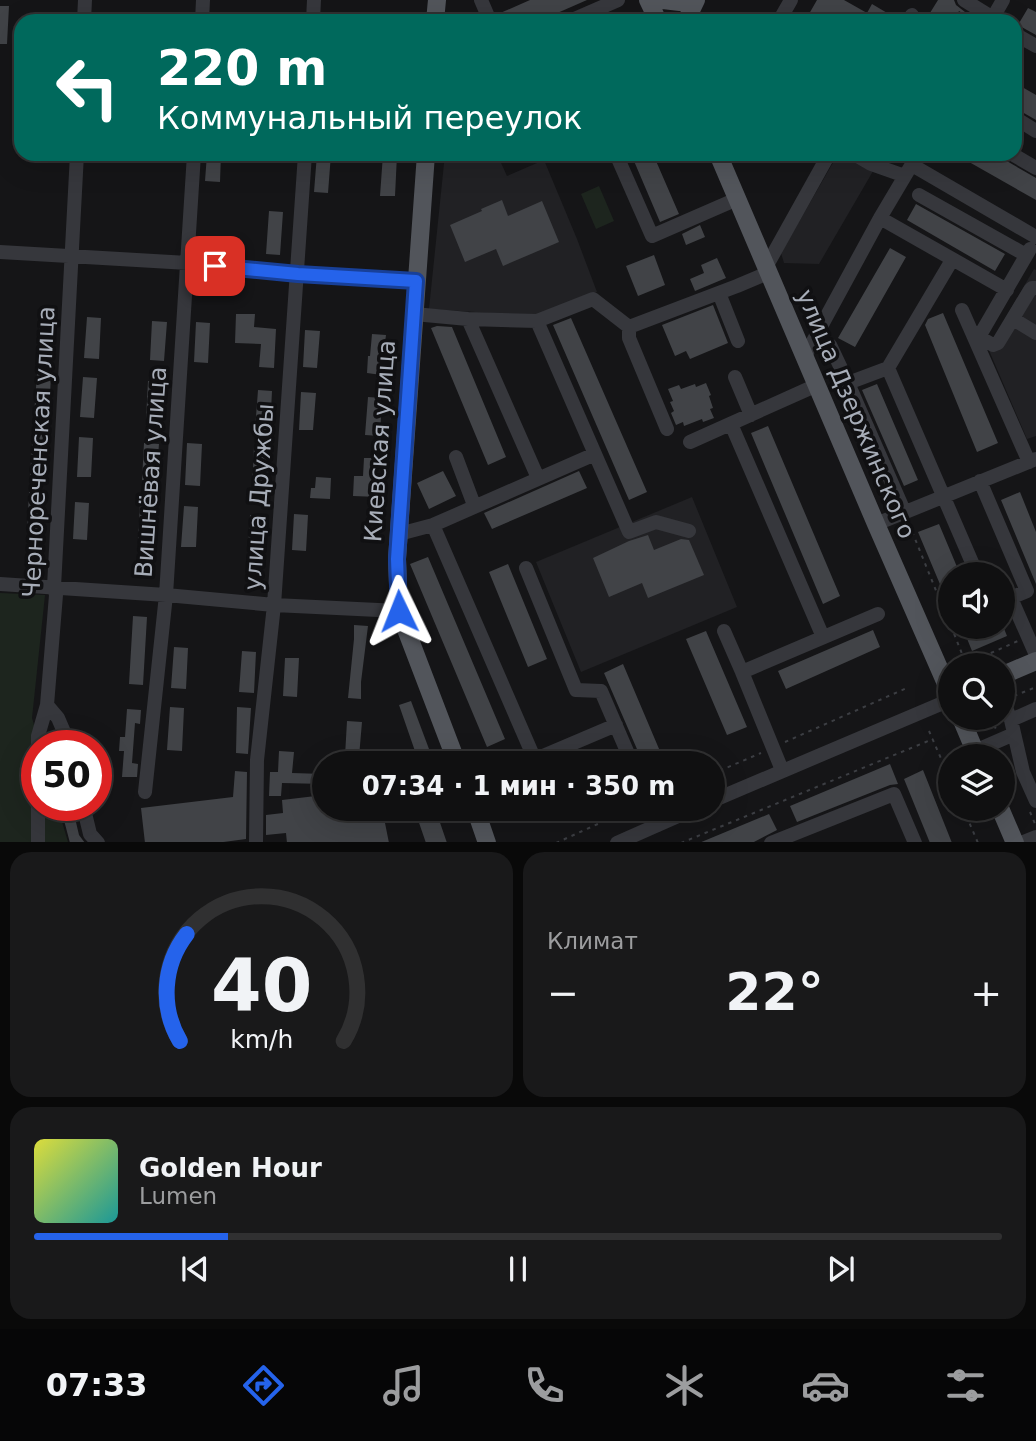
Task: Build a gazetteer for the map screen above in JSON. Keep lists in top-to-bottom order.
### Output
{
  "streets": {
    "main road": ["улица Дзержинского", "Киевская улица"],
    "street": ["Чернореченская улица", "Вишнёвая улица", "улица Дружбы"]
  },
  "page": {
    "turn": ["220 m", "Коммунальный переулок"],
    "limit": "50",
    "trip": "07:34 · 1 мин · 350 m",
    "tile": "Климат",
    "heat": ["−", "22°", "+"],
    "song": ["Golden Hour", "Lumen"],
    "tabs": "07:33",
    "gauge": ["40", "km/h"]
  }
}
